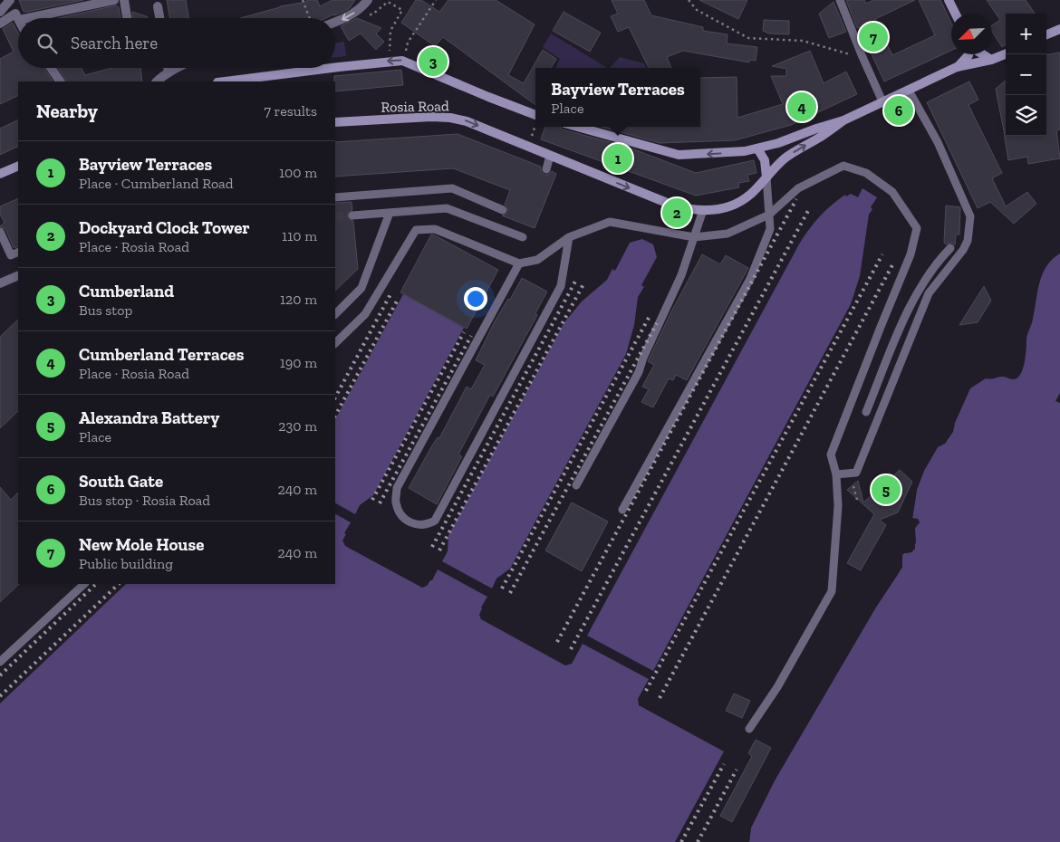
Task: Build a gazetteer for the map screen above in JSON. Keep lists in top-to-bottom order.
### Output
{
  "streets": {
    "main road": ["Rosia Road"]
  },
  "north": "bottom left",
  "page": {
    "map_buttons": ["+", "−"],
    "search": "Search here",
    "pins": [
      "7",
      "3",
      "4",
      "6",
      "1",
      "2",
      "5"
    ],
    "popup": ["Bayview Terraces", "Place"],
    "heading": ["Nearby", "7 results"],
    "list": [
      {
        "mark": "1",
        "name": "Bayview Terraces",
        "note": "Place · Cumberland Road",
        "value": "100 m"
      },
      {
        "mark": "2",
        "name": "Dockyard Clock Tower",
        "note": "Place · Rosia Road",
        "value": "110 m"
      },
      {
        "mark": "3",
        "name": "Cumberland",
        "note": "Bus stop",
        "value": "120 m"
      },
      {
        "mark": "4",
        "name": "Cumberland Terraces",
        "note": "Place · Rosia Road",
        "value": "190 m"
      },
      {
        "mark": "5",
        "name": "Alexandra Battery",
        "note": "Place",
        "value": "230 m"
      },
      {
        "mark": "6",
        "name": "South Gate",
        "note": "Bus stop · Rosia Road",
        "value": "240 m"
      },
      {
        "mark": "7",
        "name": "New Mole House",
        "note": "Public building",
        "value": "240 m"
      }
    ]
  }
}
